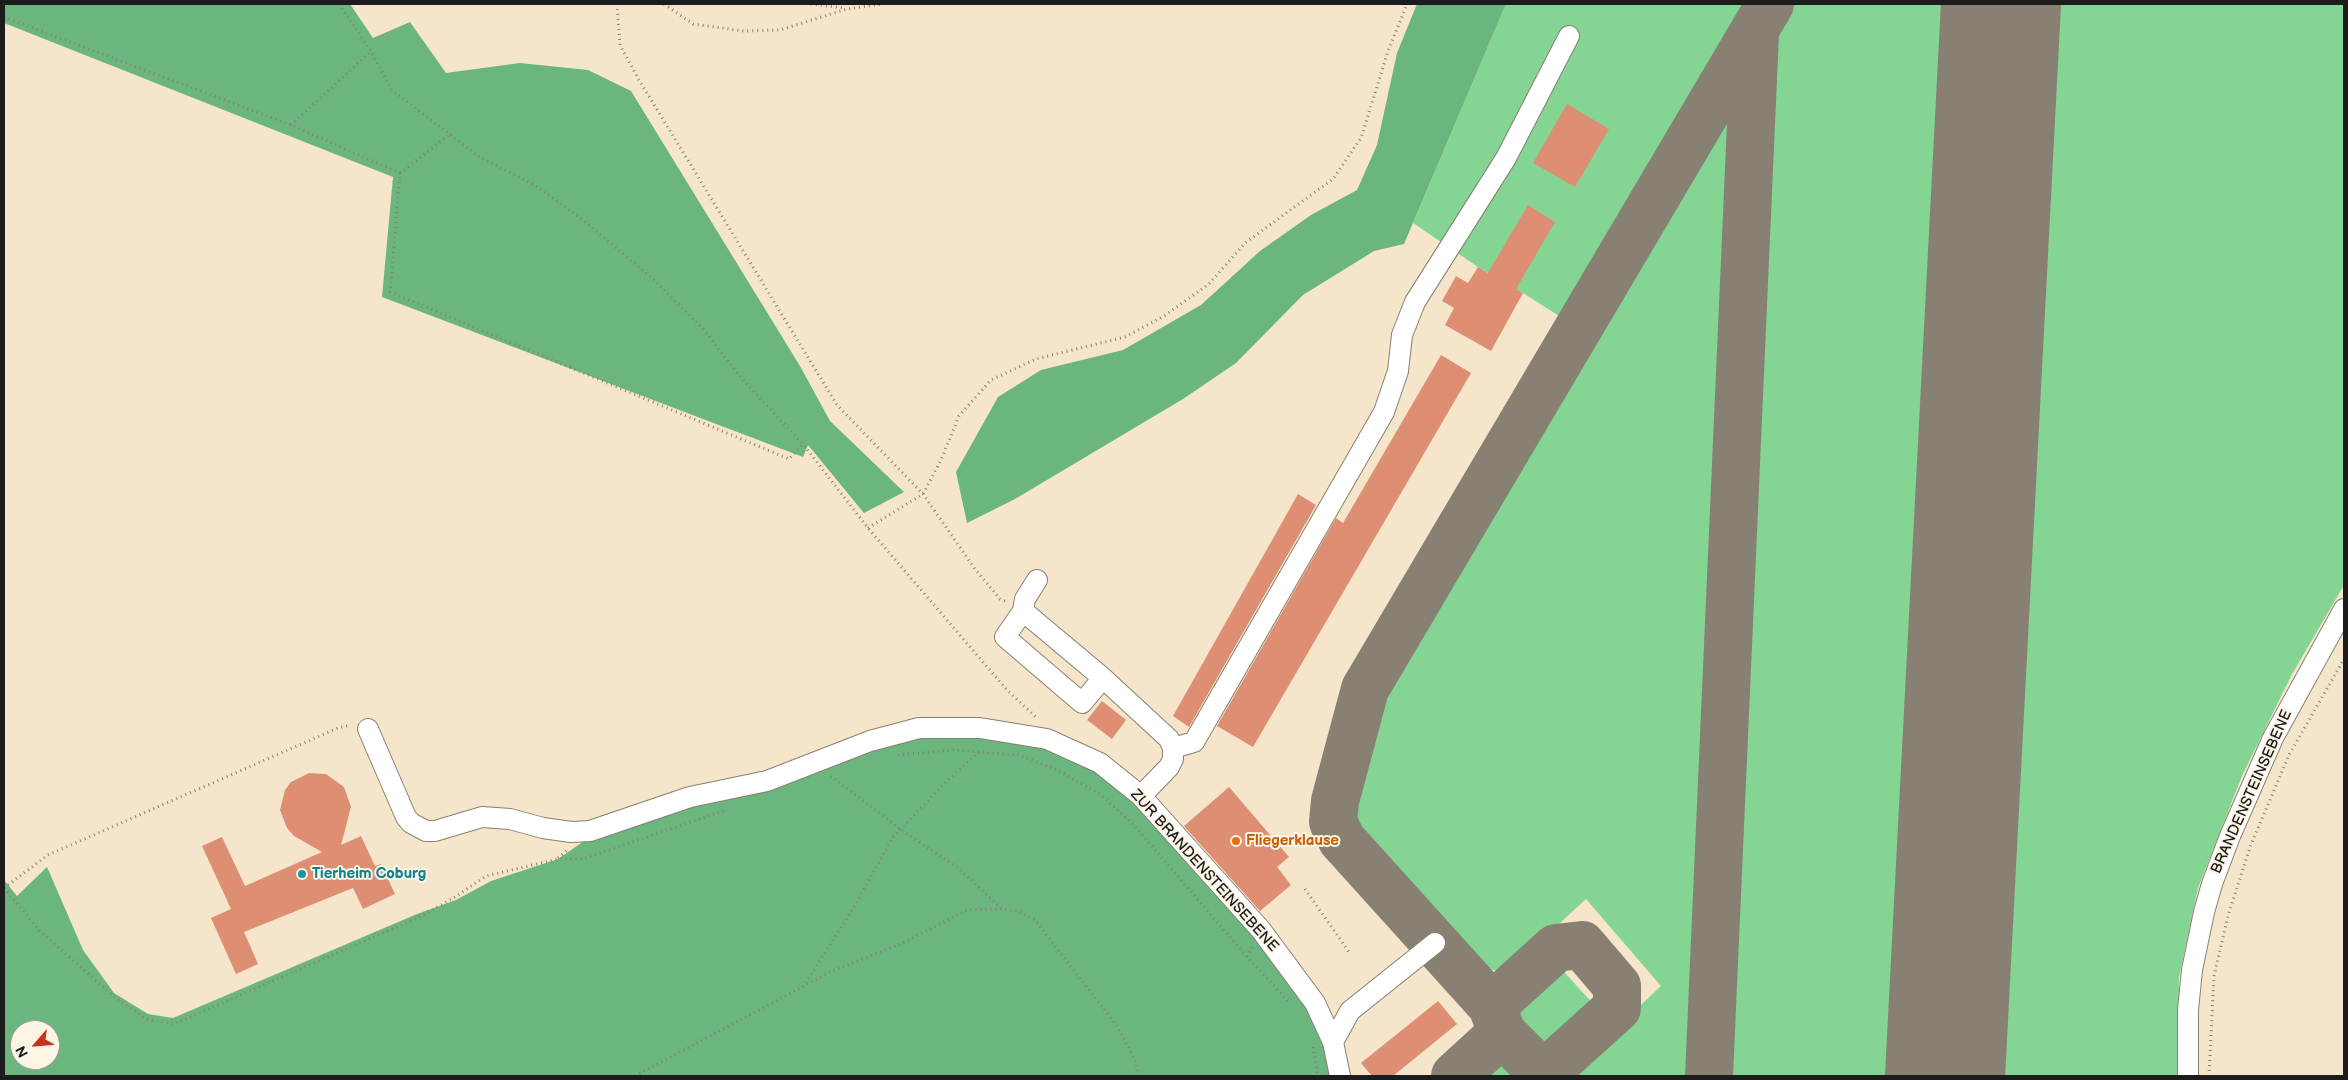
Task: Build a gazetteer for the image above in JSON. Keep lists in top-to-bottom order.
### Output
{
  "streets": {
    "street": ["BRANDENSTEINSEBENE", "ZUR BRANDENSTEINSEBENE"]
  },
  "places": ["Fliegerklause", "Tierheim Coburg"],
  "north": "bottom left"
}
